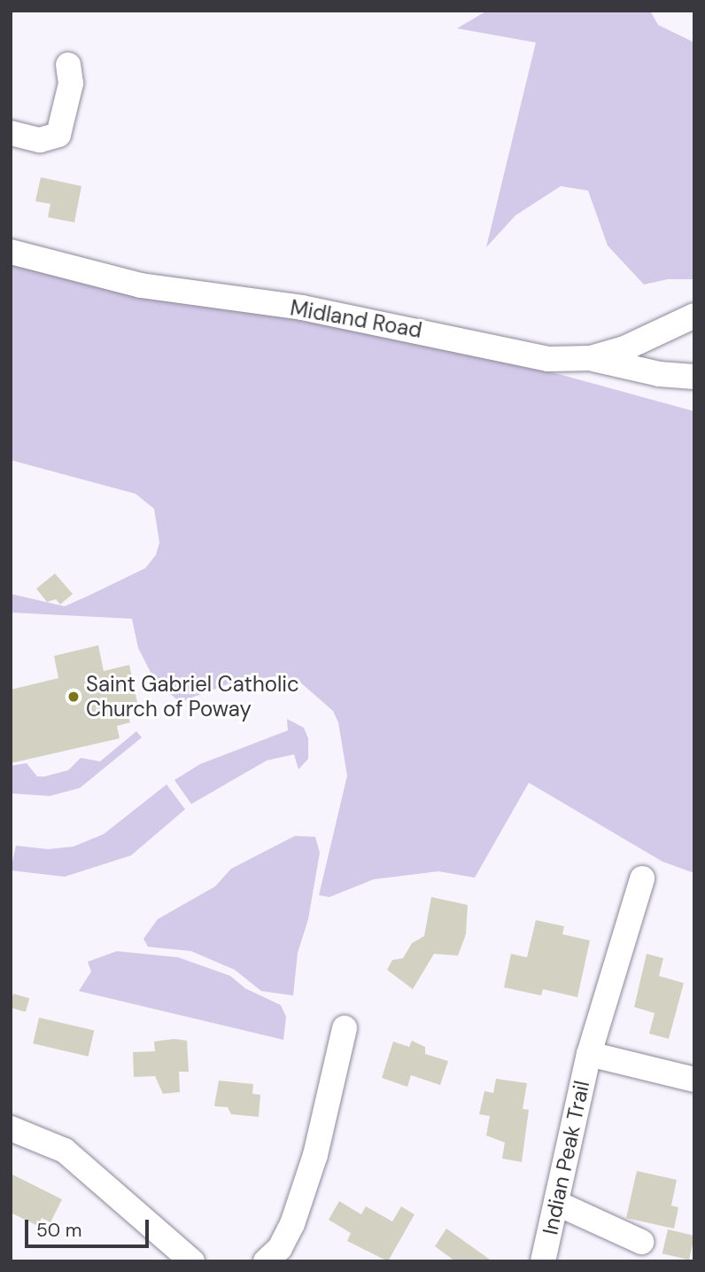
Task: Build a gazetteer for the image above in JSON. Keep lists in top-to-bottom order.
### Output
{
  "streets": {
    "street": ["Midland Road", "Indian Peak Trail"]
  },
  "places": ["Saint Gabriel Catholic Church of Poway"],
  "scale_bar": "50 m"
}
